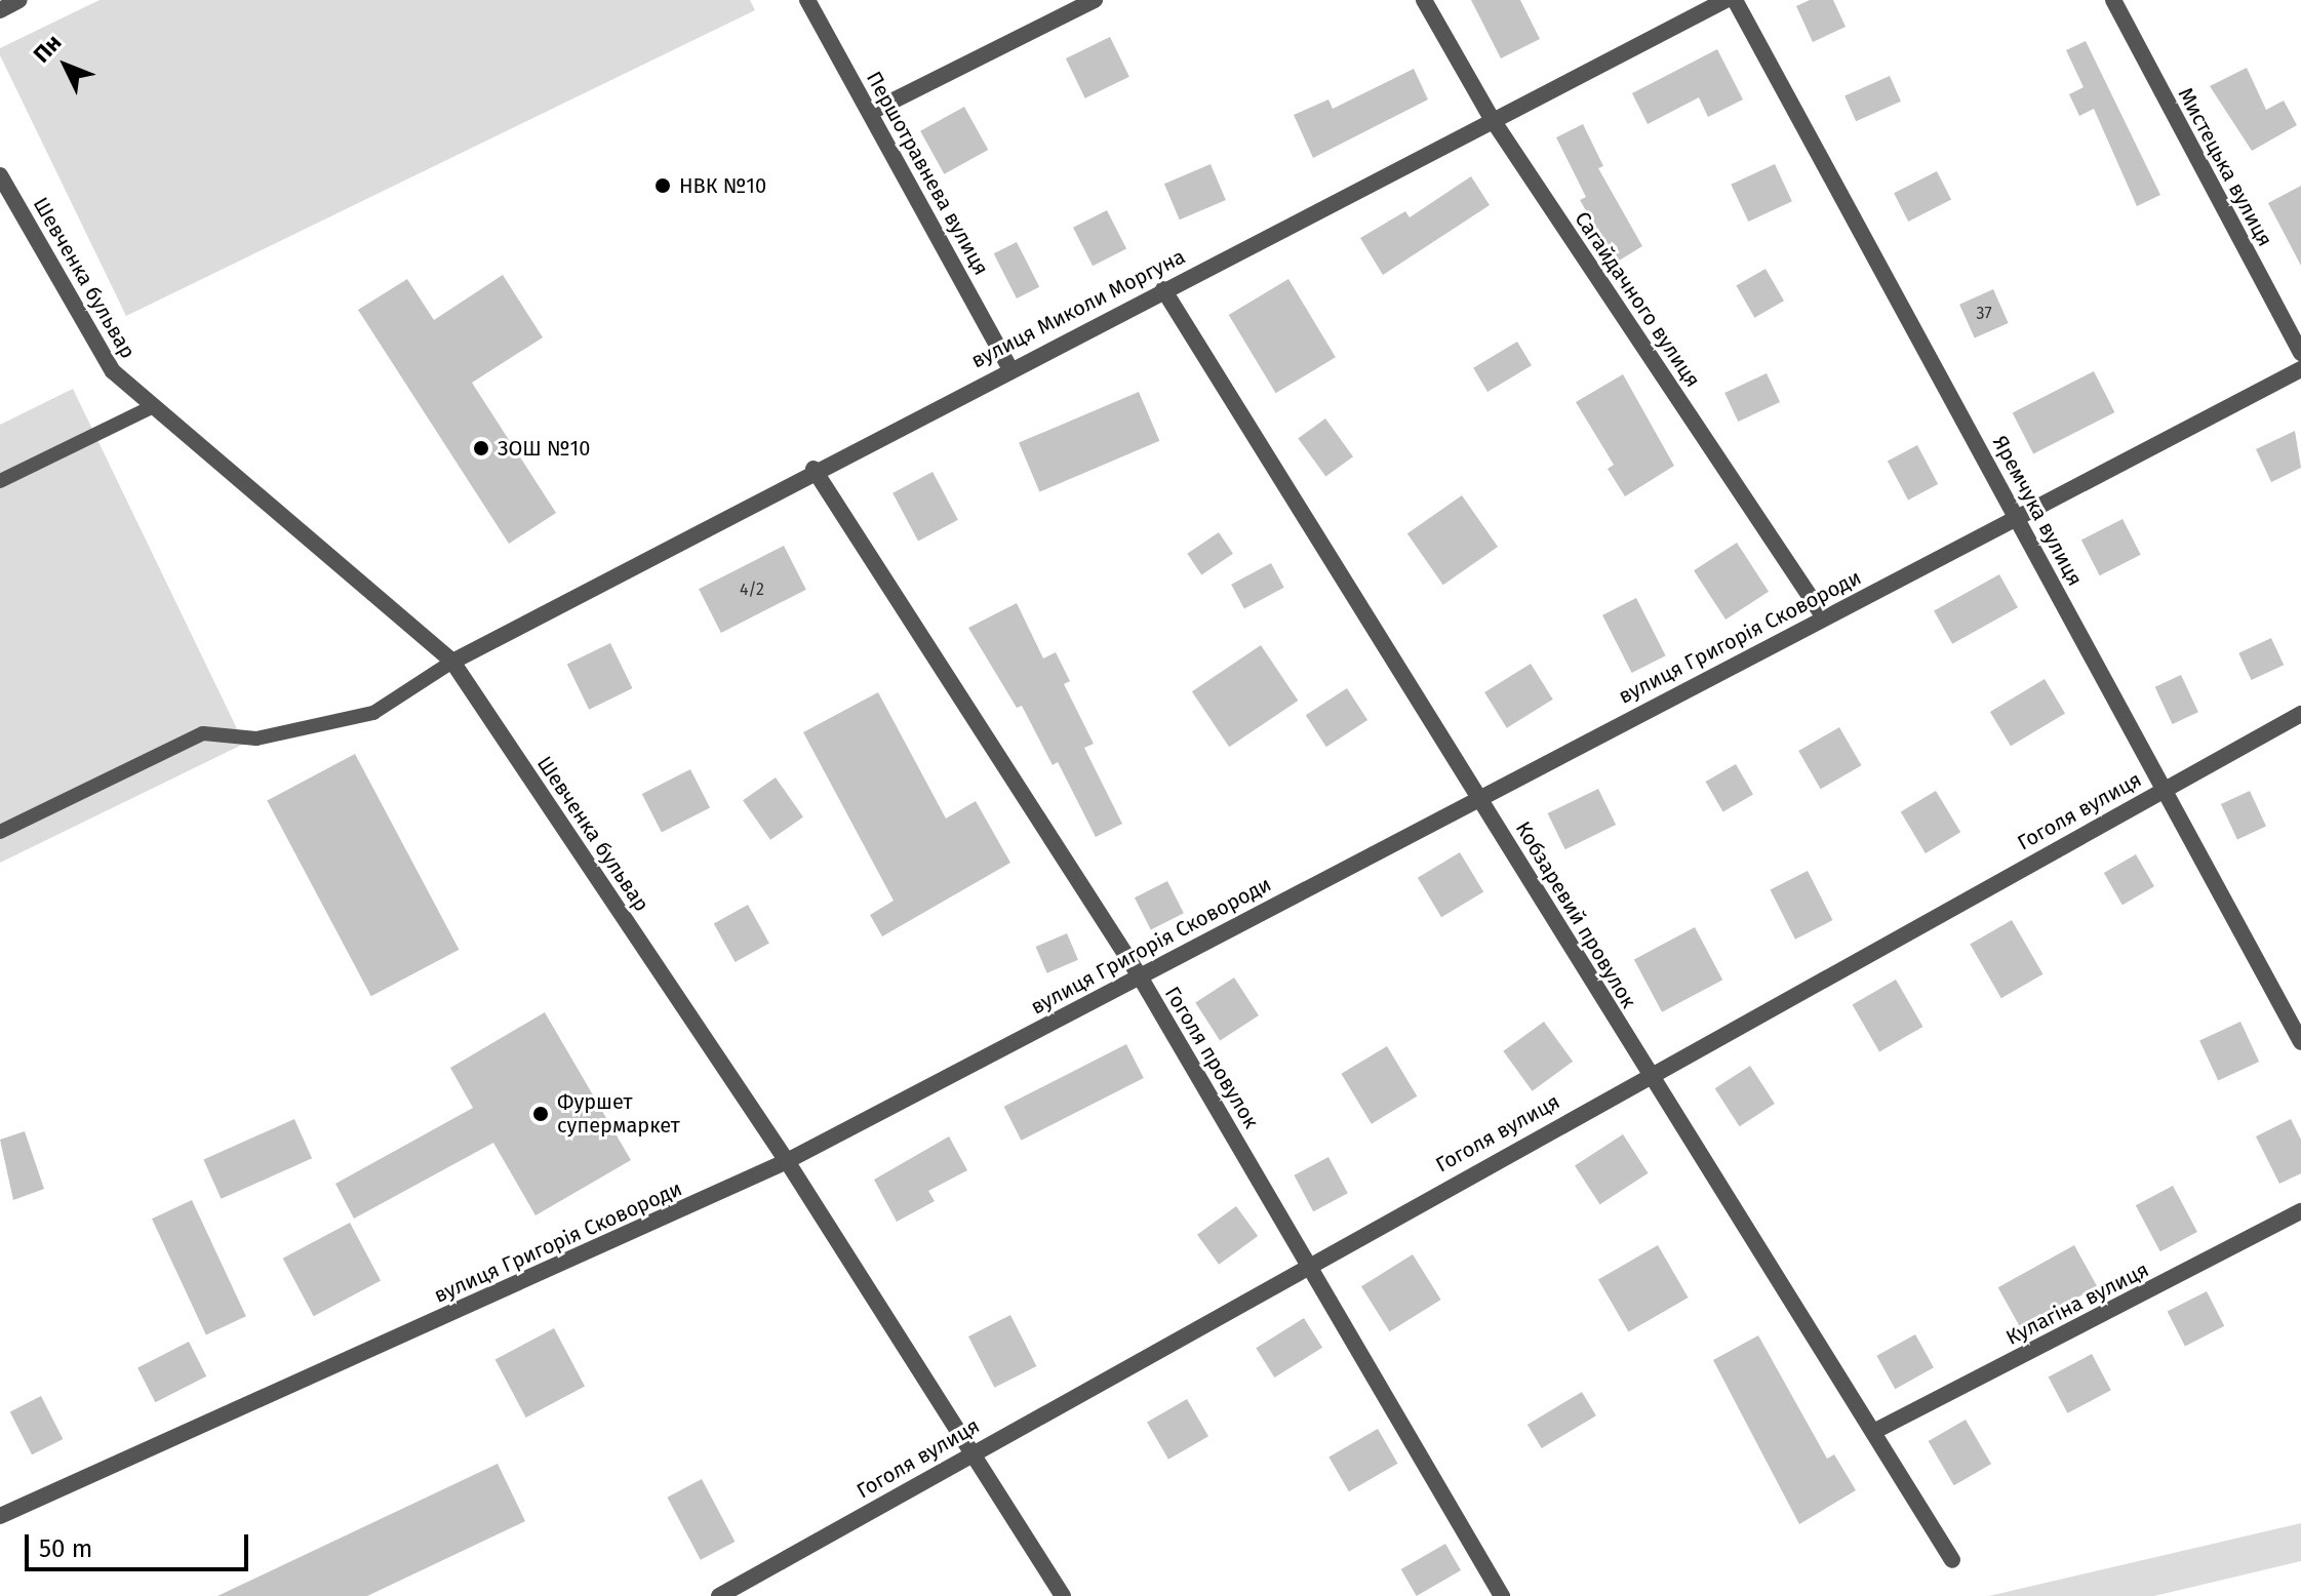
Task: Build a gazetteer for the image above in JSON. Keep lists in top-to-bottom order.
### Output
{
  "streets": {
    "street": [
      "Мистецька вулиця",
      "Першотравнева вулиця",
      "Шевченка бульвар",
      "Сагайдачного вулиця",
      "вулиця Миколи Моргуна",
      "Яремчука вулиця",
      "вулиця Григорія Сковороди",
      "Гоголя вулиця",
      "Кобзаревий провулок",
      "Гоголя провулок",
      "Кулагіна вулиця"
    ]
  },
  "crossings": [
    ["Першотравнева вулиця", "вулиця Миколи Моргуна"],
    ["Шевченка бульвар", "вулиця Миколи Моргуна"],
    ["Шевченка бульвар", "вулиця Григорія Сковороди"],
    ["Шевченка бульвар", "Гоголя вулиця"],
    ["Сагайдачного вулиця", "вулиця Миколи Моргуна"],
    ["Сагайдачного вулиця", "вулиця Григорія Сковороди"],
    ["вулиця Миколи Моргуна", "Кобзаревий провулок"],
    ["вулиця Миколи Моргуна", "Гоголя провулок"],
    ["Яремчука вулиця", "вулиця Григорія Сковороди"],
    ["Яремчука вулиця", "Гоголя вулиця"],
    ["вулиця Григорія Сковороди", "Кобзаревий провулок"],
    ["вулиця Григорія Сковороди", "Гоголя провулок"],
    ["Гоголя вулиця", "Кобзаревий провулок"],
    ["Гоголя вулиця", "Гоголя провулок"],
    ["Кобзаревий провулок", "Кулагіна вулиця"]
  ],
  "places": ["НВК №10", "ЗОШ №10", "Фуршет супермаркет"],
  "house_numbers": ["37", "4/2"],
  "scale_bar": "50 m",
  "north": "top left"
}
